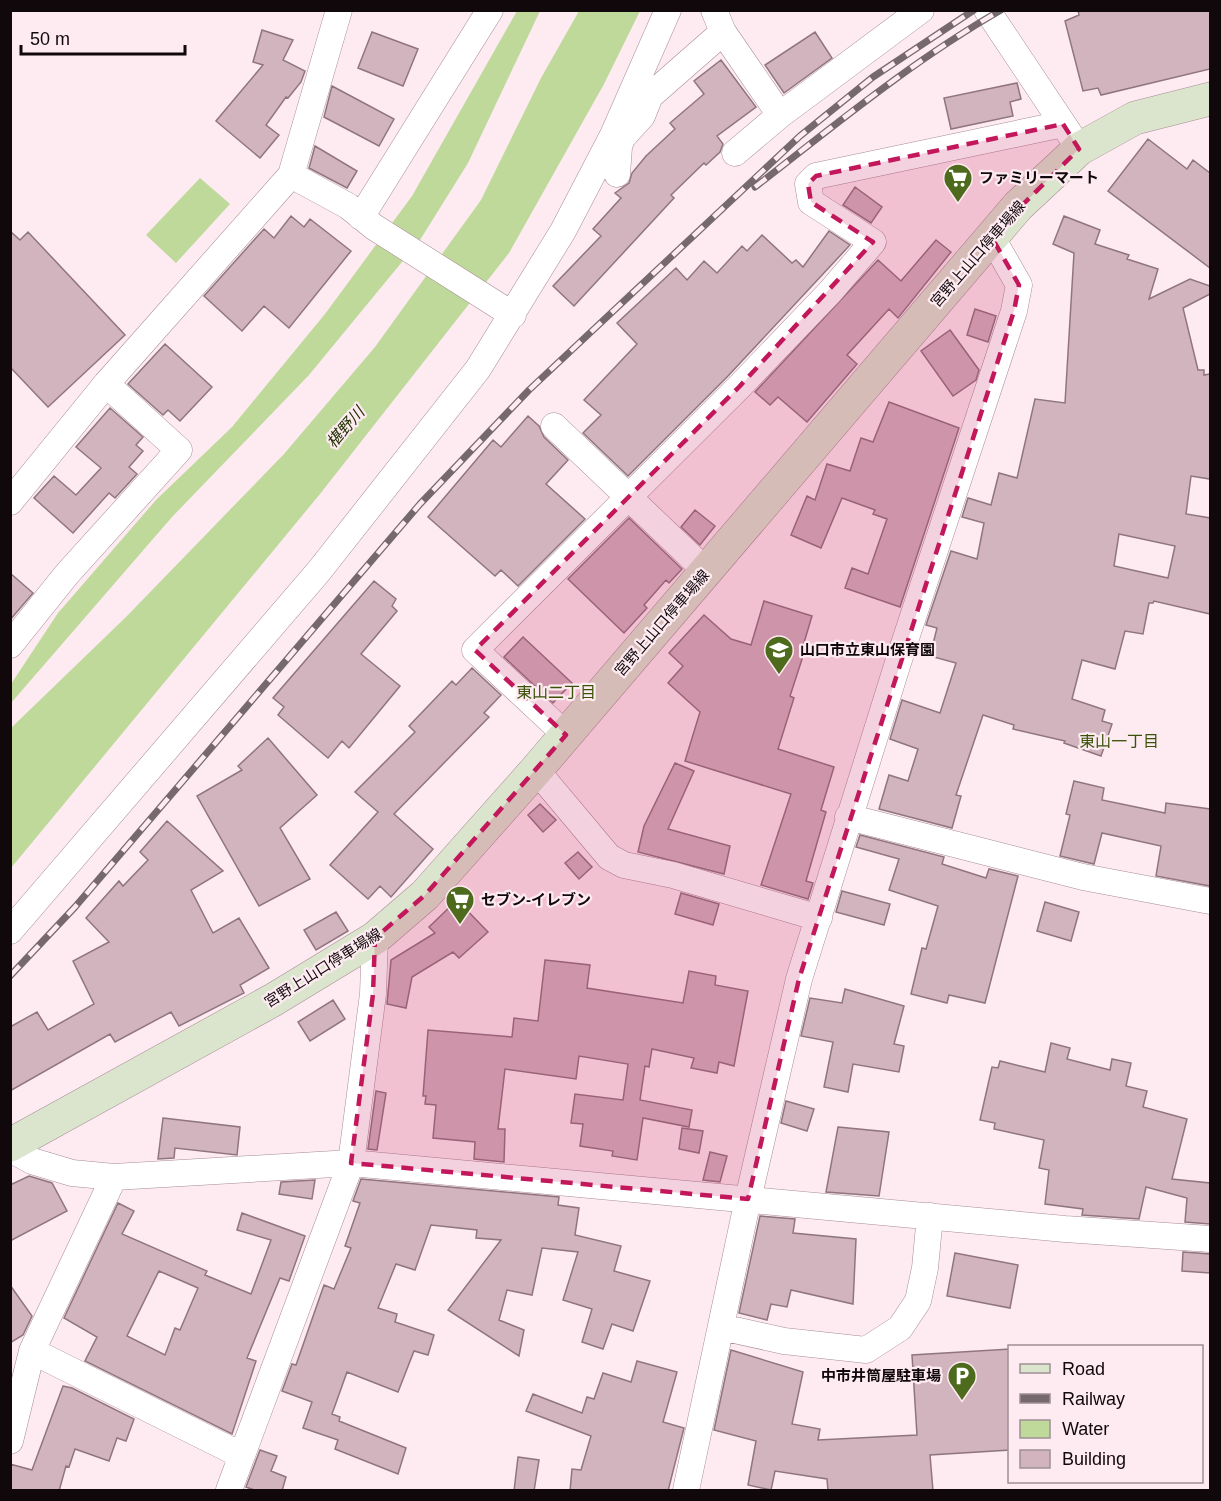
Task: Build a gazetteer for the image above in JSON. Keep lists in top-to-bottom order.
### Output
{
  "streets": {
    "main road": ["宮野上山口停車場線"]
  },
  "districts": ["東山二丁目", "東山一丁目"],
  "water": ["椹野川"],
  "places": {
    "supermarket": ["ファミリーマート", "セブン-イレブン"],
    "school or university": ["山口市立東山保育園"],
    "parking": ["中市井筒屋駐車場"]
  },
  "legend": [
    "Road",
    "Railway",
    "Water",
    "Building"
  ],
  "scale_bar": "50 m"
}
